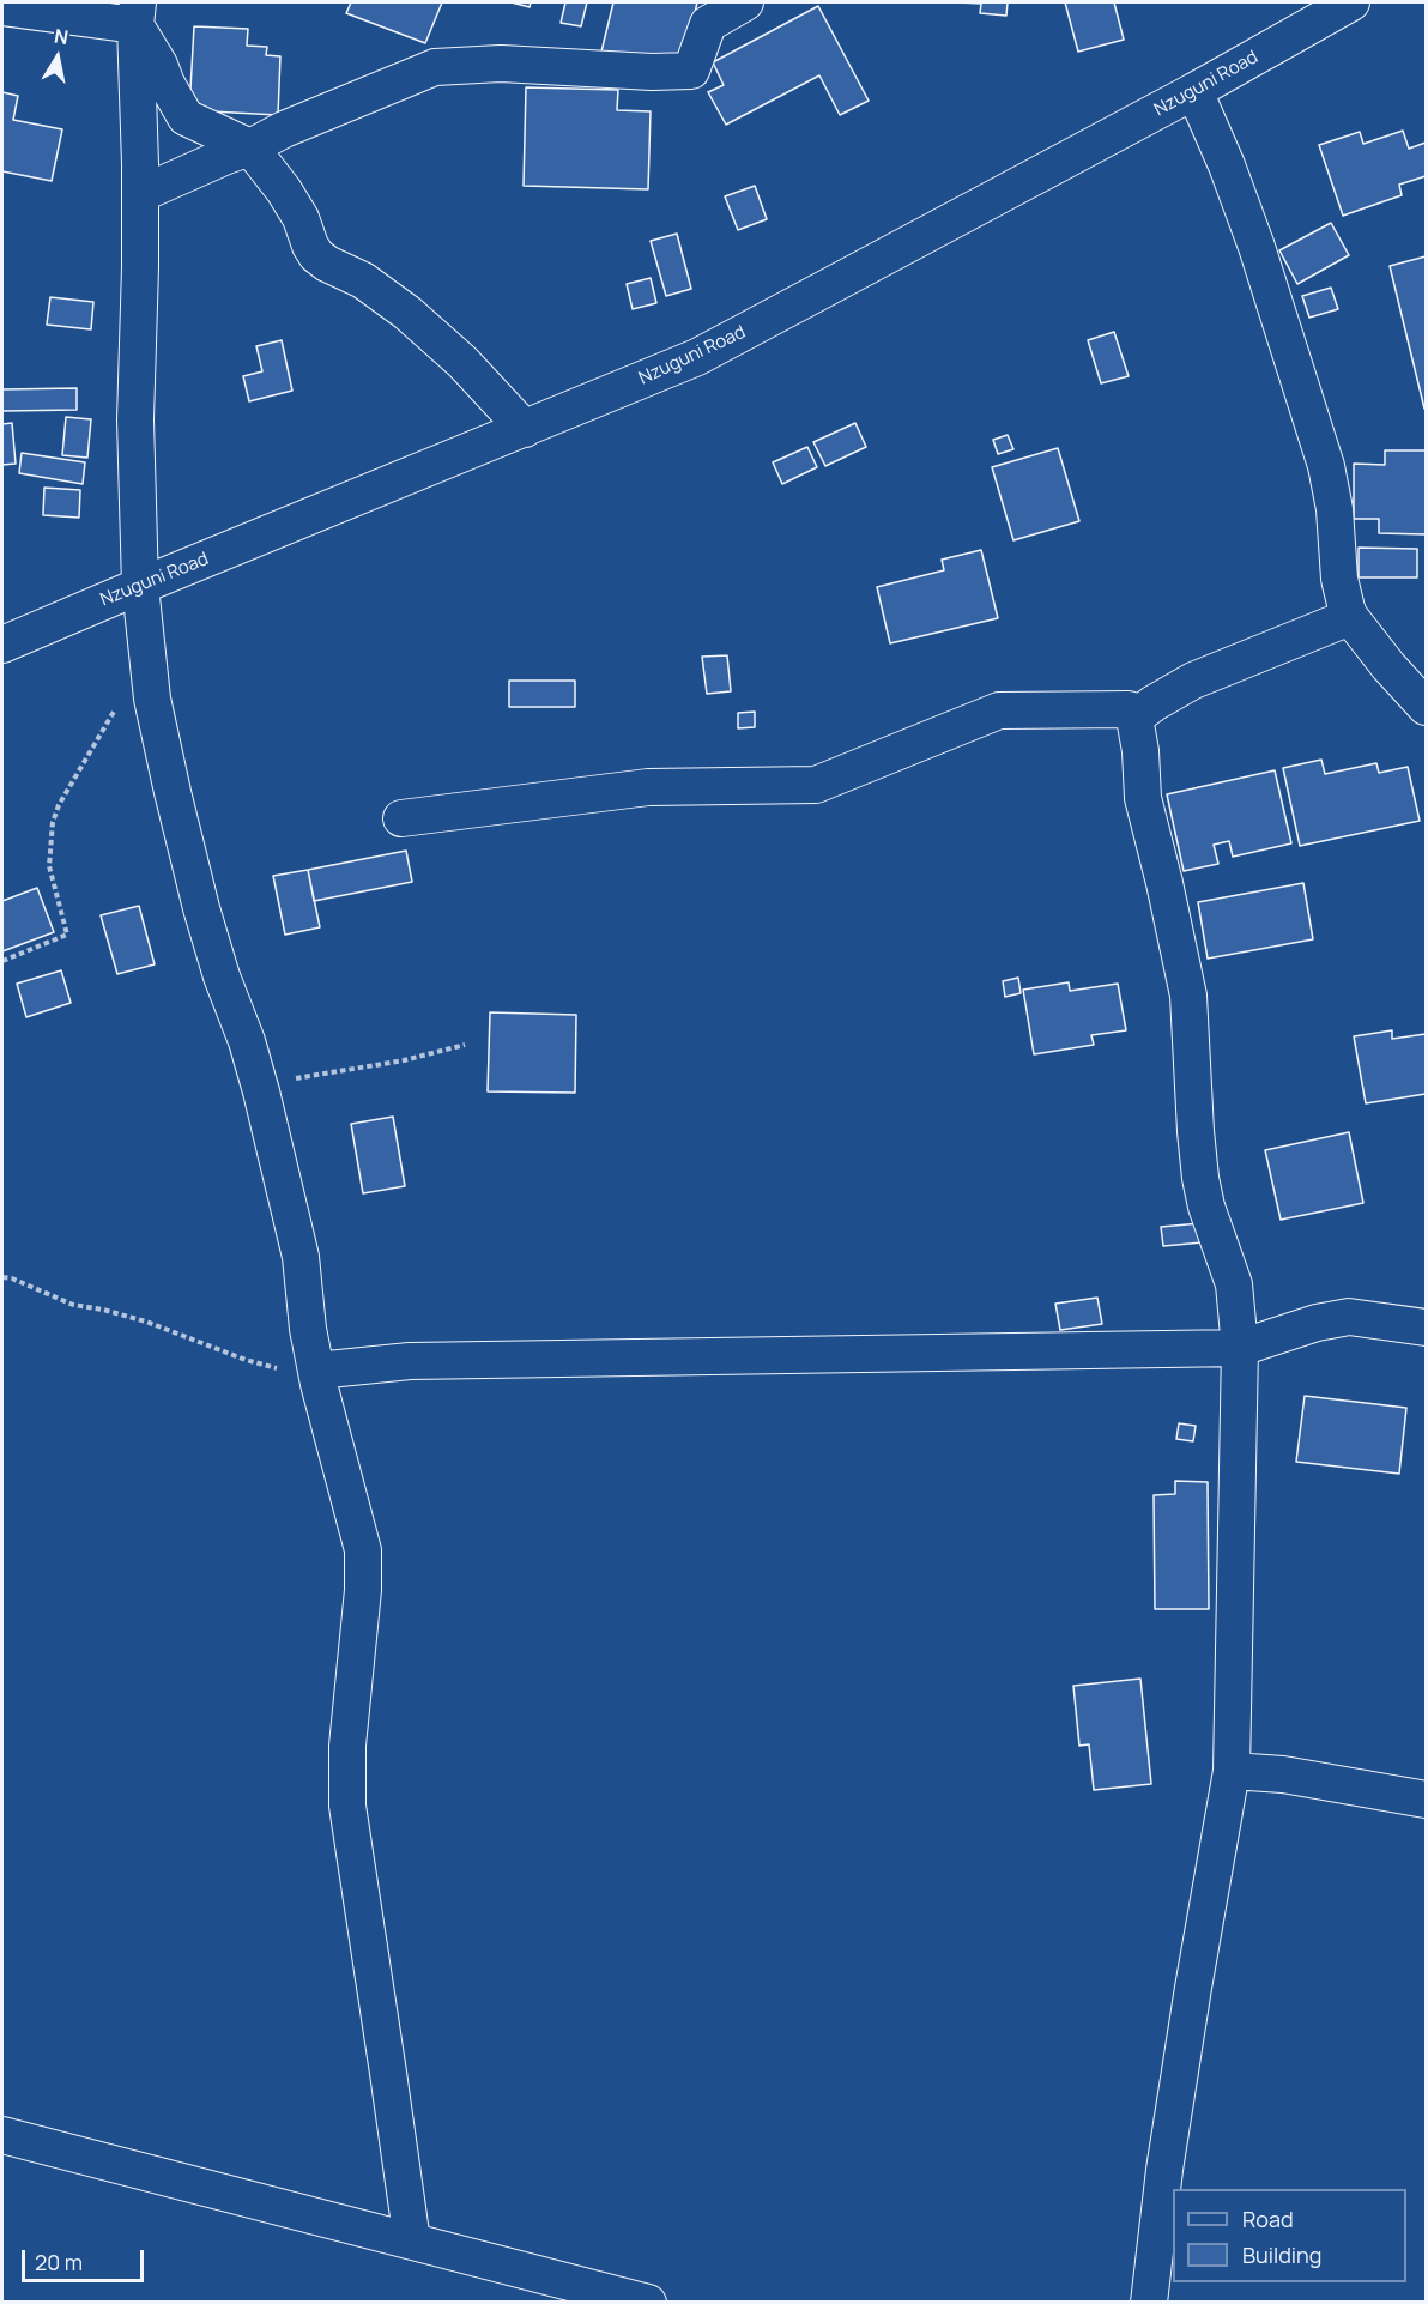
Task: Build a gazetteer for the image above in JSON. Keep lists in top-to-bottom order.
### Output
{
  "streets": {
    "street": ["Nzuguni Road"]
  },
  "legend": ["Road", "Building"],
  "scale_bar": "20 m",
  "north": "top"
}
